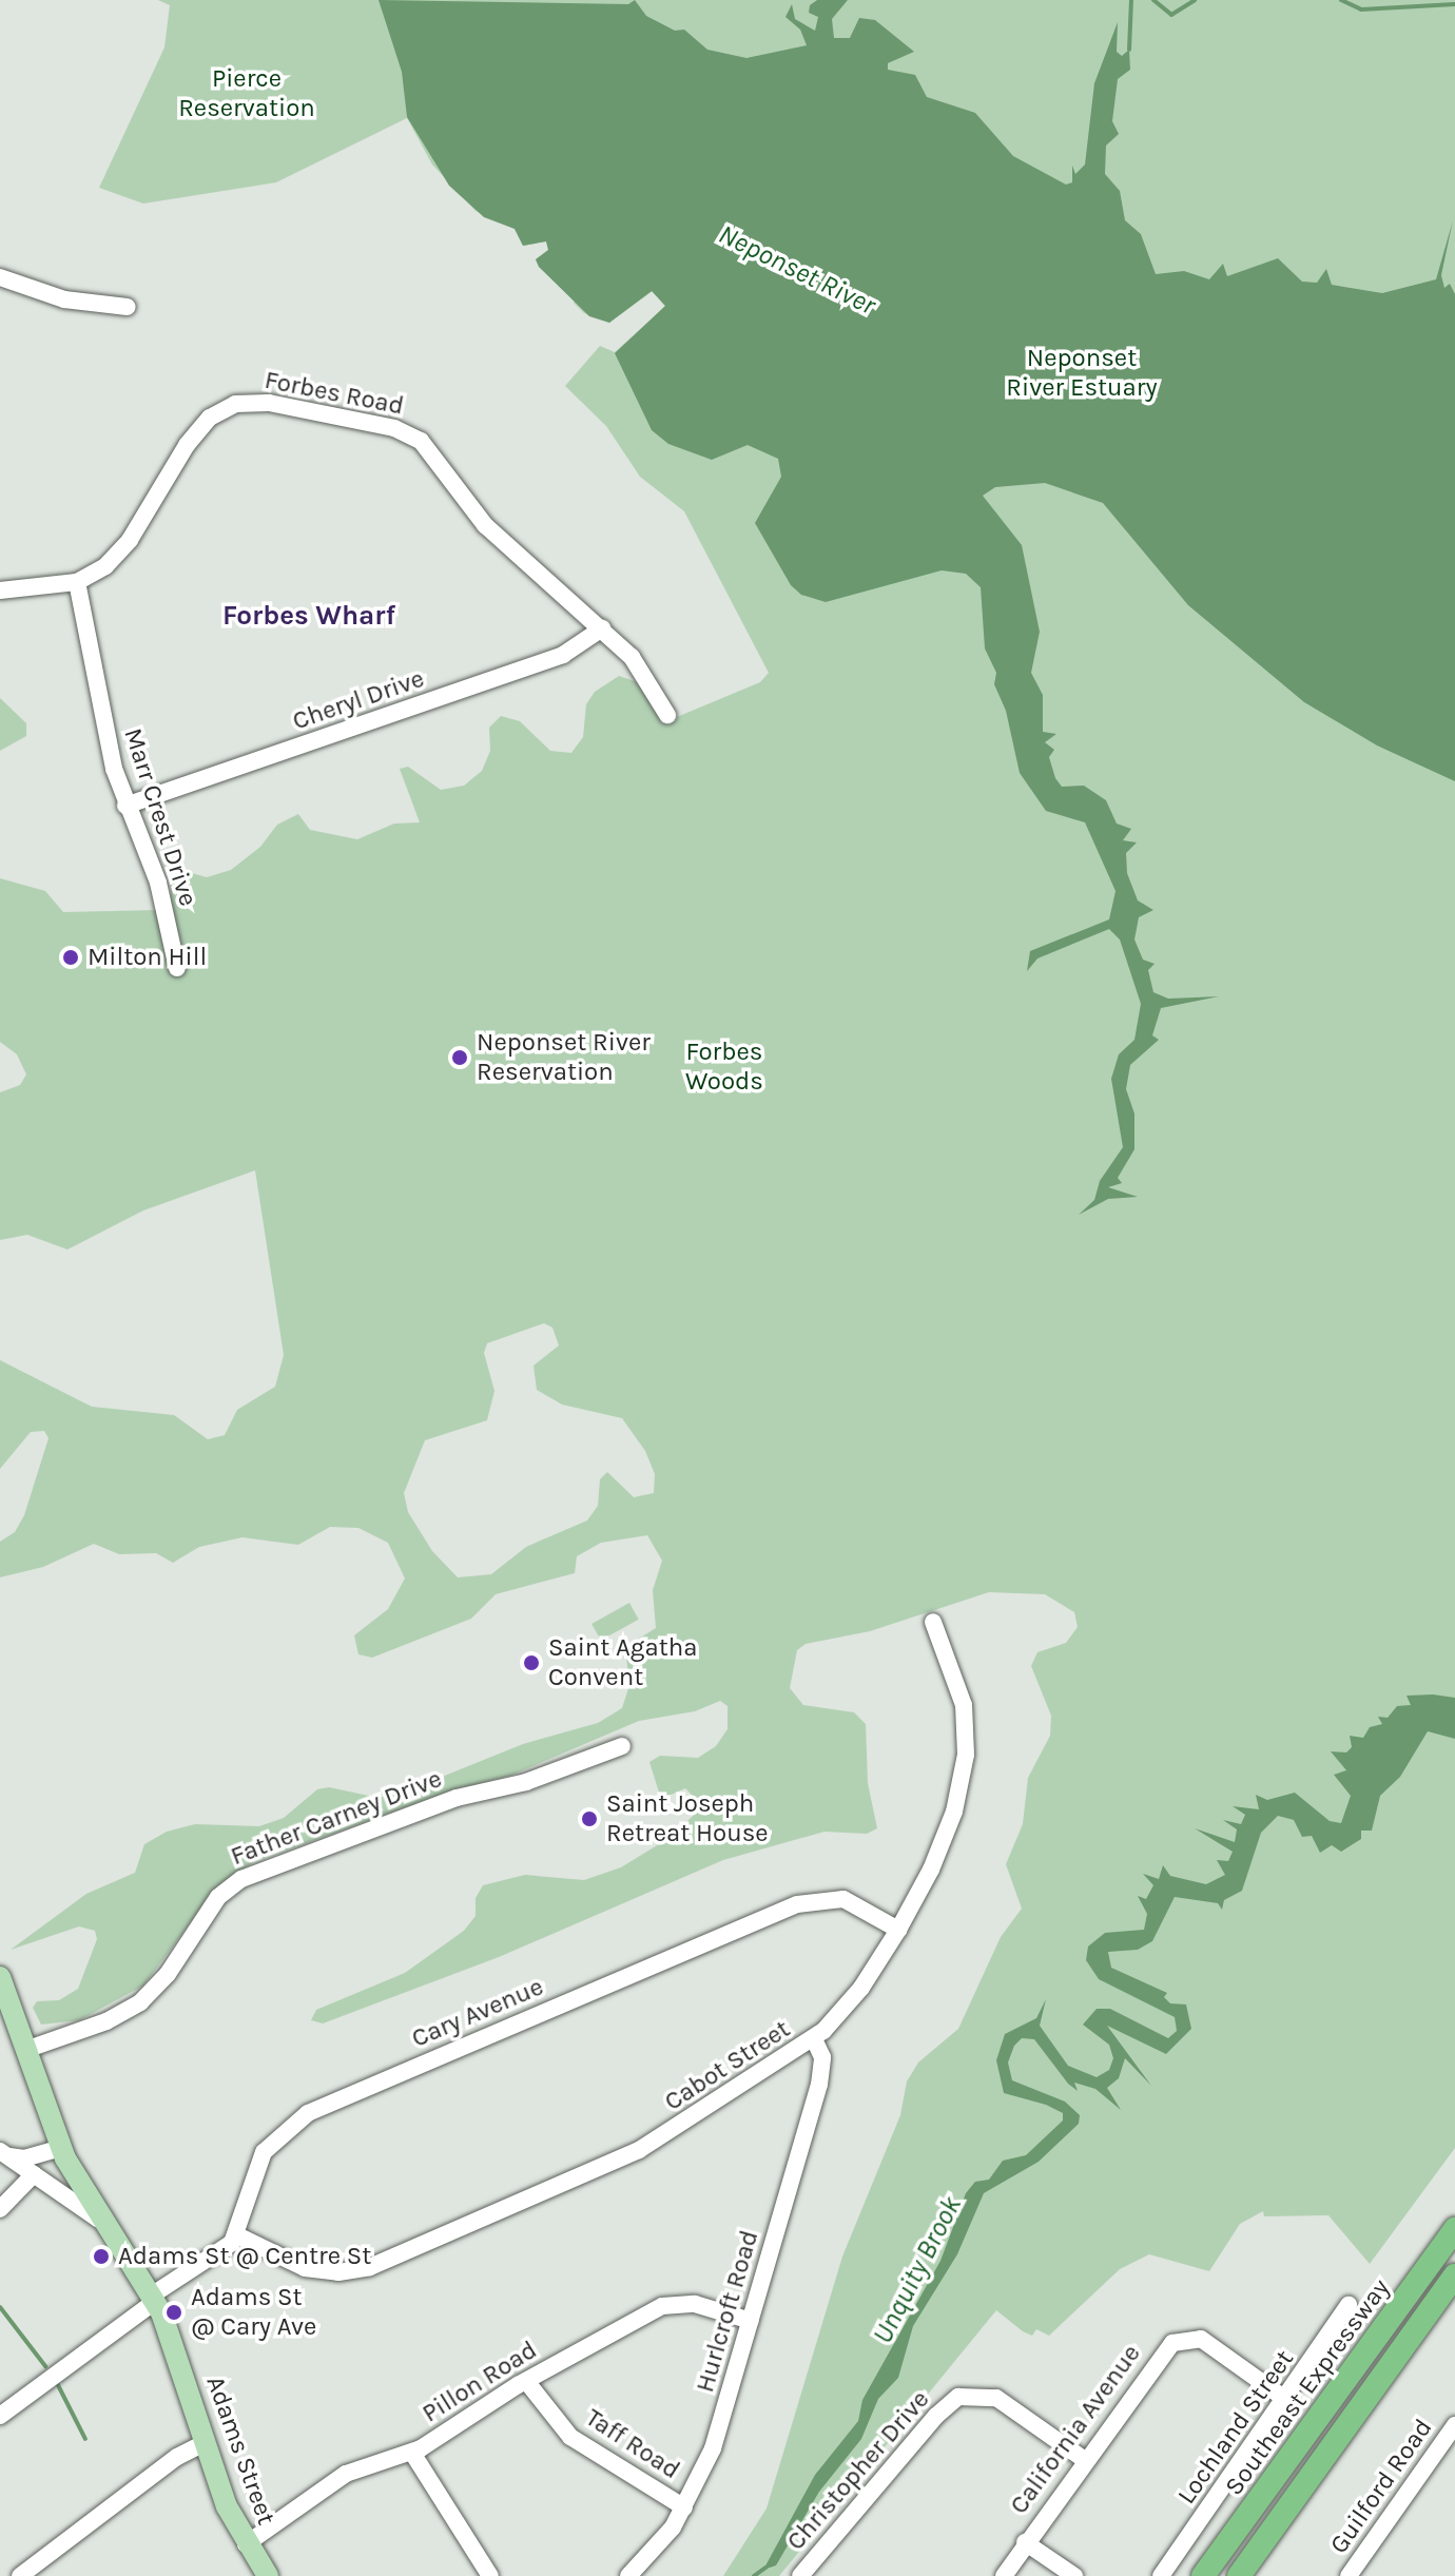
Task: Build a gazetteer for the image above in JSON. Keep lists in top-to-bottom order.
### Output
{
  "streets": {
    "highway": ["Southeast Expressway"],
    "main road": ["Adams Street"],
    "street": [
      "Forbes Road",
      "Cheryl Drive",
      "Marr Crest Drive",
      "Father Carney Drive",
      "Cary Avenue",
      "Cabot Street",
      "Hurlcroft Road",
      "Pillon Road",
      "Lochland Street",
      "California Avenue",
      "Taff Road",
      "Christopher Drive",
      "Guilford Road"
    ]
  },
  "crossings": [
    ["Forbes Road", "Cheryl Drive"],
    ["Forbes Road", "Marr Crest Drive"],
    ["Cheryl Drive", "Marr Crest Drive"],
    ["Father Carney Drive", "Adams Street"],
    ["Cary Avenue", "Cabot Street"],
    ["Cabot Street", "Hurlcroft Road"],
    ["Hurlcroft Road", "Pillon Road"],
    ["Hurlcroft Road", "Taff Road"],
    ["Pillon Road", "Taff Road"],
    ["Pillon Road", "Adams Street"],
    ["Lochland Street", "California Avenue"],
    ["California Avenue", "Christopher Drive"]
  ],
  "districts": ["Forbes Wharf"],
  "water": ["Neponset River", "Unquity Brook"],
  "parks": ["Pierce Reservation", "Neponset River Estuary", "Forbes Woods"],
  "places": [
    "Milton Hill",
    "Neponset River Reservation",
    "Saint Agatha Convent",
    "Saint Joseph Retreat House",
    "Adams St @ Centre St",
    "Adams St @ Cary Ave"
  ]
}
